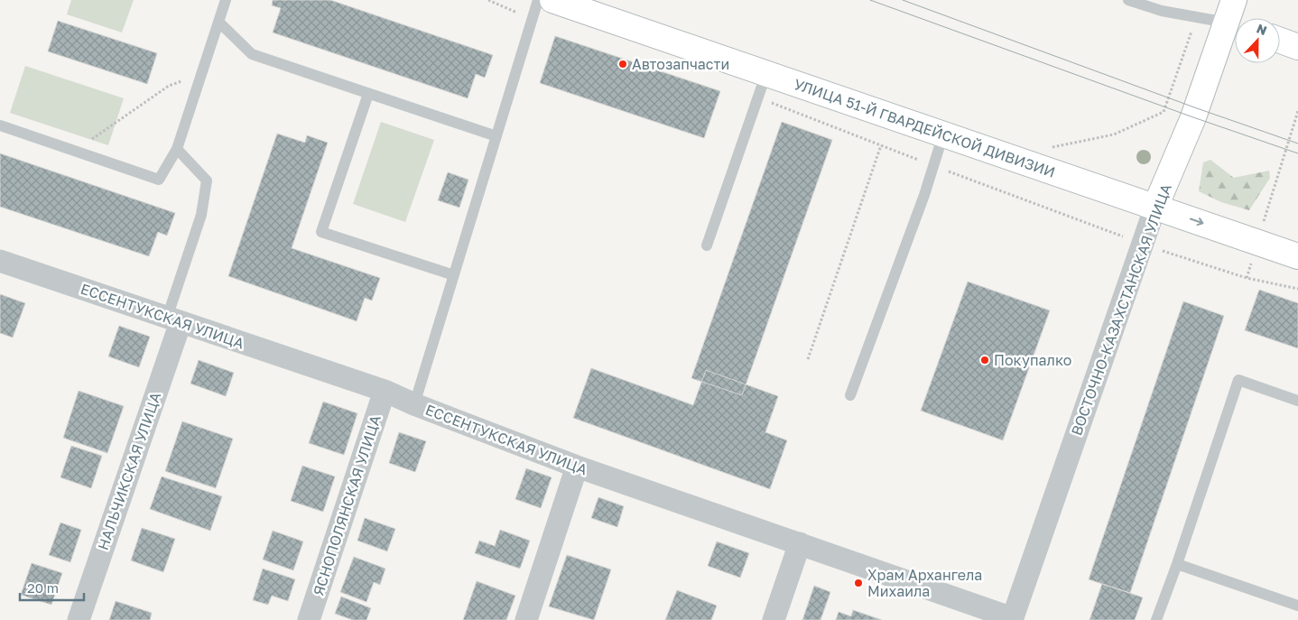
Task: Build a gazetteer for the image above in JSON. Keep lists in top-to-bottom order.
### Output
{
  "streets": {
    "main road": ["УЛИЦА 51-Й ГВАРДЕЙСКОЙ ДИВИЗИИ", "ВОСТОЧНО-КАЗАХСТАНСКАЯ УЛИЦА"],
    "street": ["ЕССЕНТУКСКАЯ УЛИЦА", "НАЛЬЧИКСКАЯ УЛИЦА", "ЯСНОПОЛЯНСКАЯ УЛИЦА"]
  },
  "crossings": [
    ["УЛИЦА 51-Й ГВАРДЕЙСКОЙ ДИВИЗИИ", "ВОСТОЧНО-КАЗАХСТАНСКАЯ УЛИЦА"],
    ["ВОСТОЧНО-КАЗАХСТАНСКАЯ УЛИЦА", "ЕССЕНТУКСКАЯ УЛИЦА"],
    ["ЕССЕНТУКСКАЯ УЛИЦА", "НАЛЬЧИКСКАЯ УЛИЦА"],
    ["ЕССЕНТУКСКАЯ УЛИЦА", "ЯСНОПОЛЯНСКАЯ УЛИЦА"]
  ],
  "places": ["Автозапчасти", "Покупалко", "Храм Архангела Михаила"],
  "scale_bar": "20 m",
  "north": "top"
}
